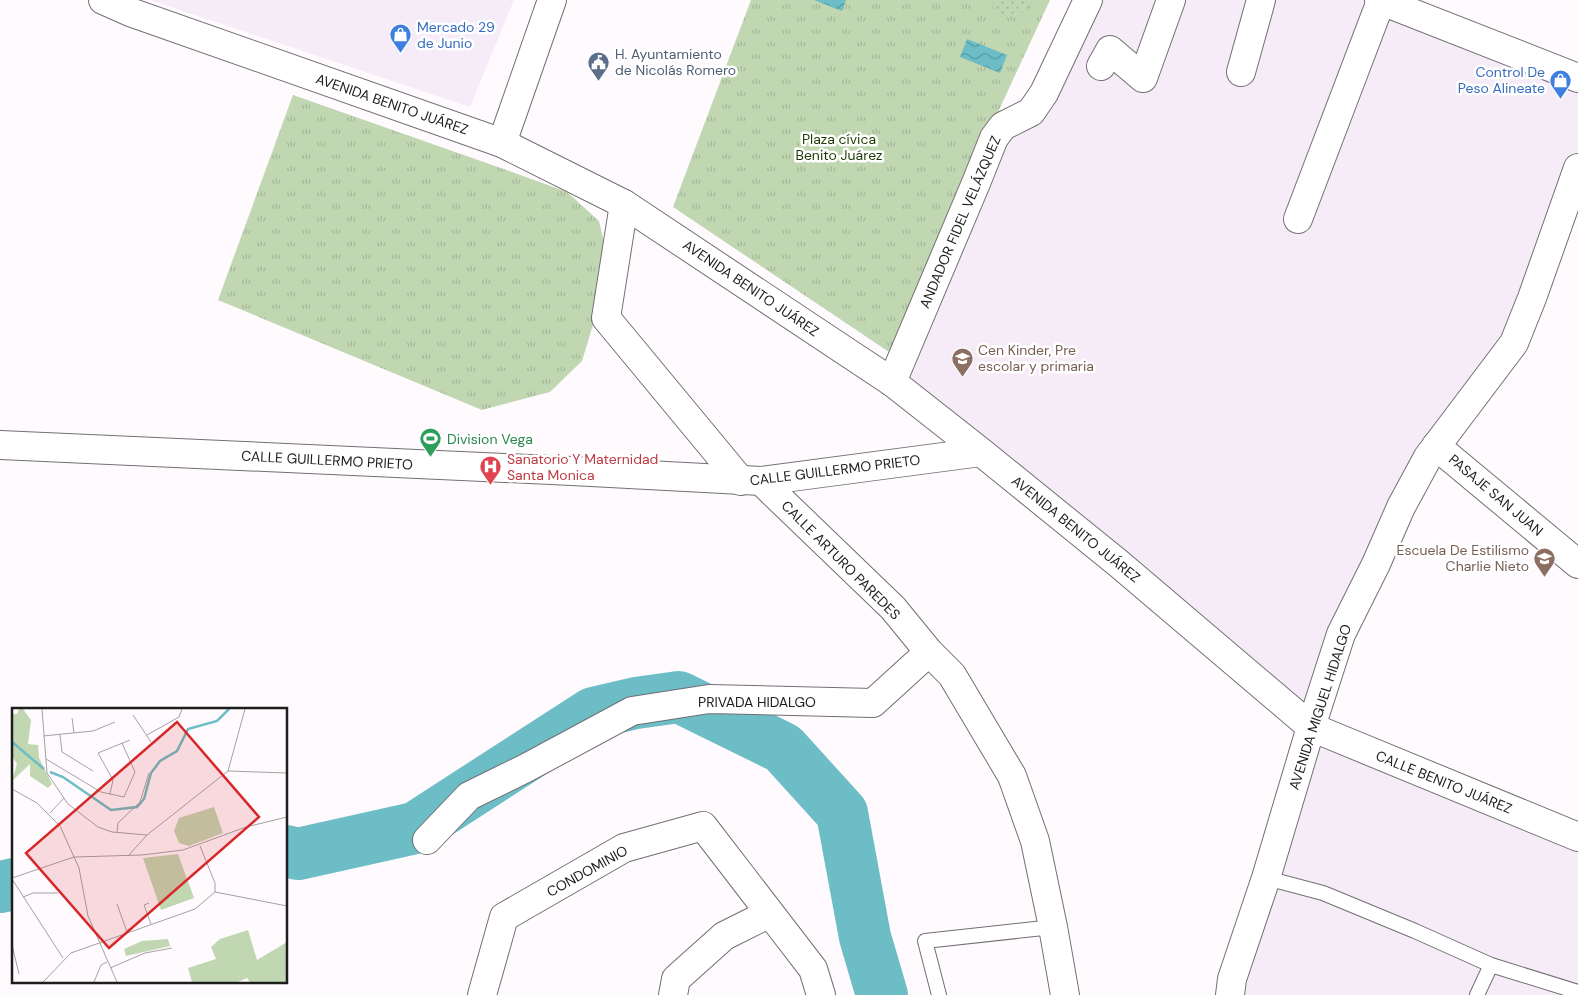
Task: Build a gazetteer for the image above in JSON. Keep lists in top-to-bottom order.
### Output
{
  "streets": {
    "street": [
      "AVENIDA BENITO JUÁREZ",
      "ANDADOR FIDEL VELÁZQUEZ",
      "CALLE GUILLERMO PRIETO",
      "PASAJE SAN JUAN",
      "CALLE ARTURO PAREDES",
      "PRIVADA HIDALGO",
      "AVENIDA MIGUEL HIDALGO",
      "CALLE BENITO JUÁREZ",
      "CONDOMINIO"
    ]
  },
  "crossings": [
    ["AVENIDA BENITO JUÁREZ", "ANDADOR FIDEL VELÁZQUEZ"],
    ["AVENIDA BENITO JUÁREZ", "CALLE GUILLERMO PRIETO"],
    ["AVENIDA BENITO JUÁREZ", "CALLE ARTURO PAREDES"],
    ["AVENIDA BENITO JUÁREZ", "AVENIDA MIGUEL HIDALGO"],
    ["AVENIDA BENITO JUÁREZ", "CALLE BENITO JUÁREZ"],
    ["CALLE GUILLERMO PRIETO", "CALLE ARTURO PAREDES"],
    ["PASAJE SAN JUAN", "AVENIDA MIGUEL HIDALGO"],
    ["CALLE ARTURO PAREDES", "PRIVADA HIDALGO"],
    ["AVENIDA MIGUEL HIDALGO", "CALLE BENITO JUÁREZ"]
  ],
  "parks": ["Plaza cívica Benito Juárez"],
  "places": {
    "shop": ["Mercado 29 de Junio", "Control De Peso Alineate"],
    "public building": ["H. Ayuntamiento de Nicolás Romero"],
    "school or university": ["Cen Kinder, Pre escolar y primaria", "Escuela De Estilismo Charlie Nieto"],
    "sports": ["Division Vega"],
    "hospital": ["Sanatorio Y Maternidad Santa Monica"]
  }
}
